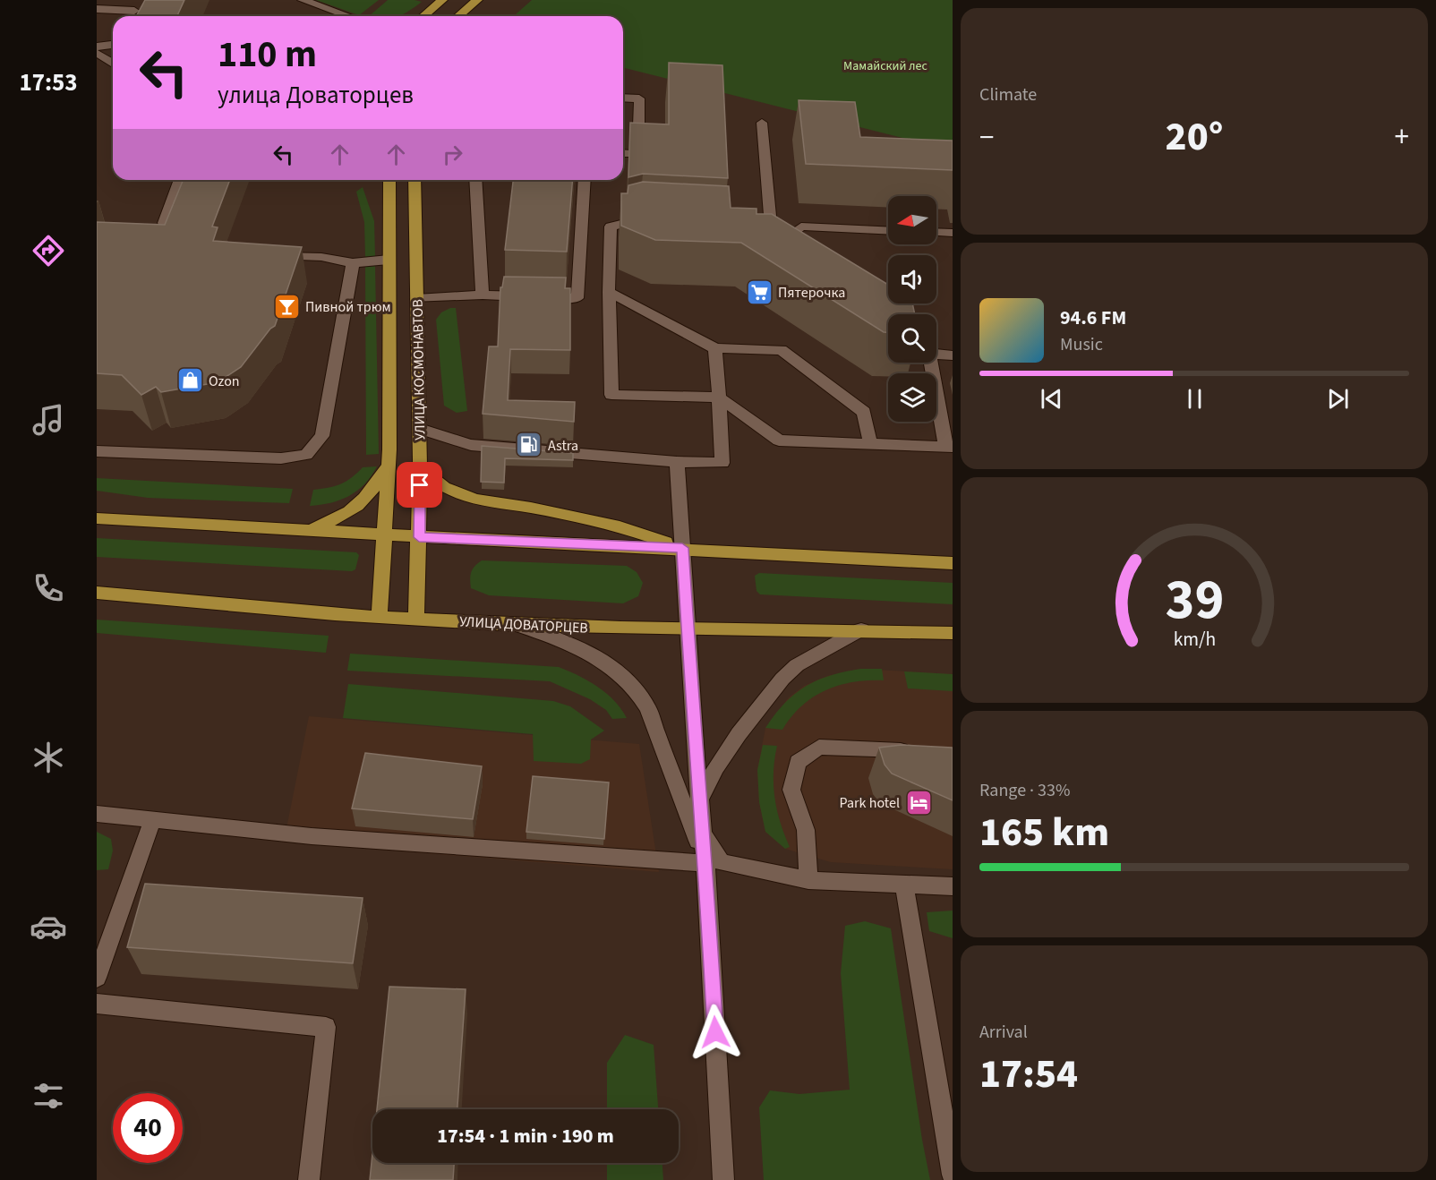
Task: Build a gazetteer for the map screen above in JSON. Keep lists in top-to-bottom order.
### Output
{
  "streets": {
    "main road": ["УЛИЦА КОСМОНАВТОВ", "УЛИЦА ДОВАТОРЦЕВ"]
  },
  "crossings": [
    ["УЛИЦА КОСМОНАВТОВ", "УЛИЦА ДОВАТОРЦЕВ"]
  ],
  "parks": ["Мамайский лес"],
  "places": {
    "supermarket": ["Пятерочка"],
    "bar": ["Пивной трюм"],
    "shop": ["Ozon"],
    "fuel station": ["Astra"],
    "hotel": ["Park hotel"]
  },
  "north": "left",
  "page": {
    "tabs": "17:53",
    "tile": [
      "Climate",
      ["Range · 33%", "165 km"],
      ["Arrival", "17:54"]
    ],
    "turn": ["110 m", "улица Доваторцев"],
    "heat": ["−", "20°", "+"],
    "song": ["94.6 FM", "Music"],
    "limit": "40",
    "trip": "17:54 · 1 min · 190 m",
    "gauge": ["39", "km/h"]
  }
}
